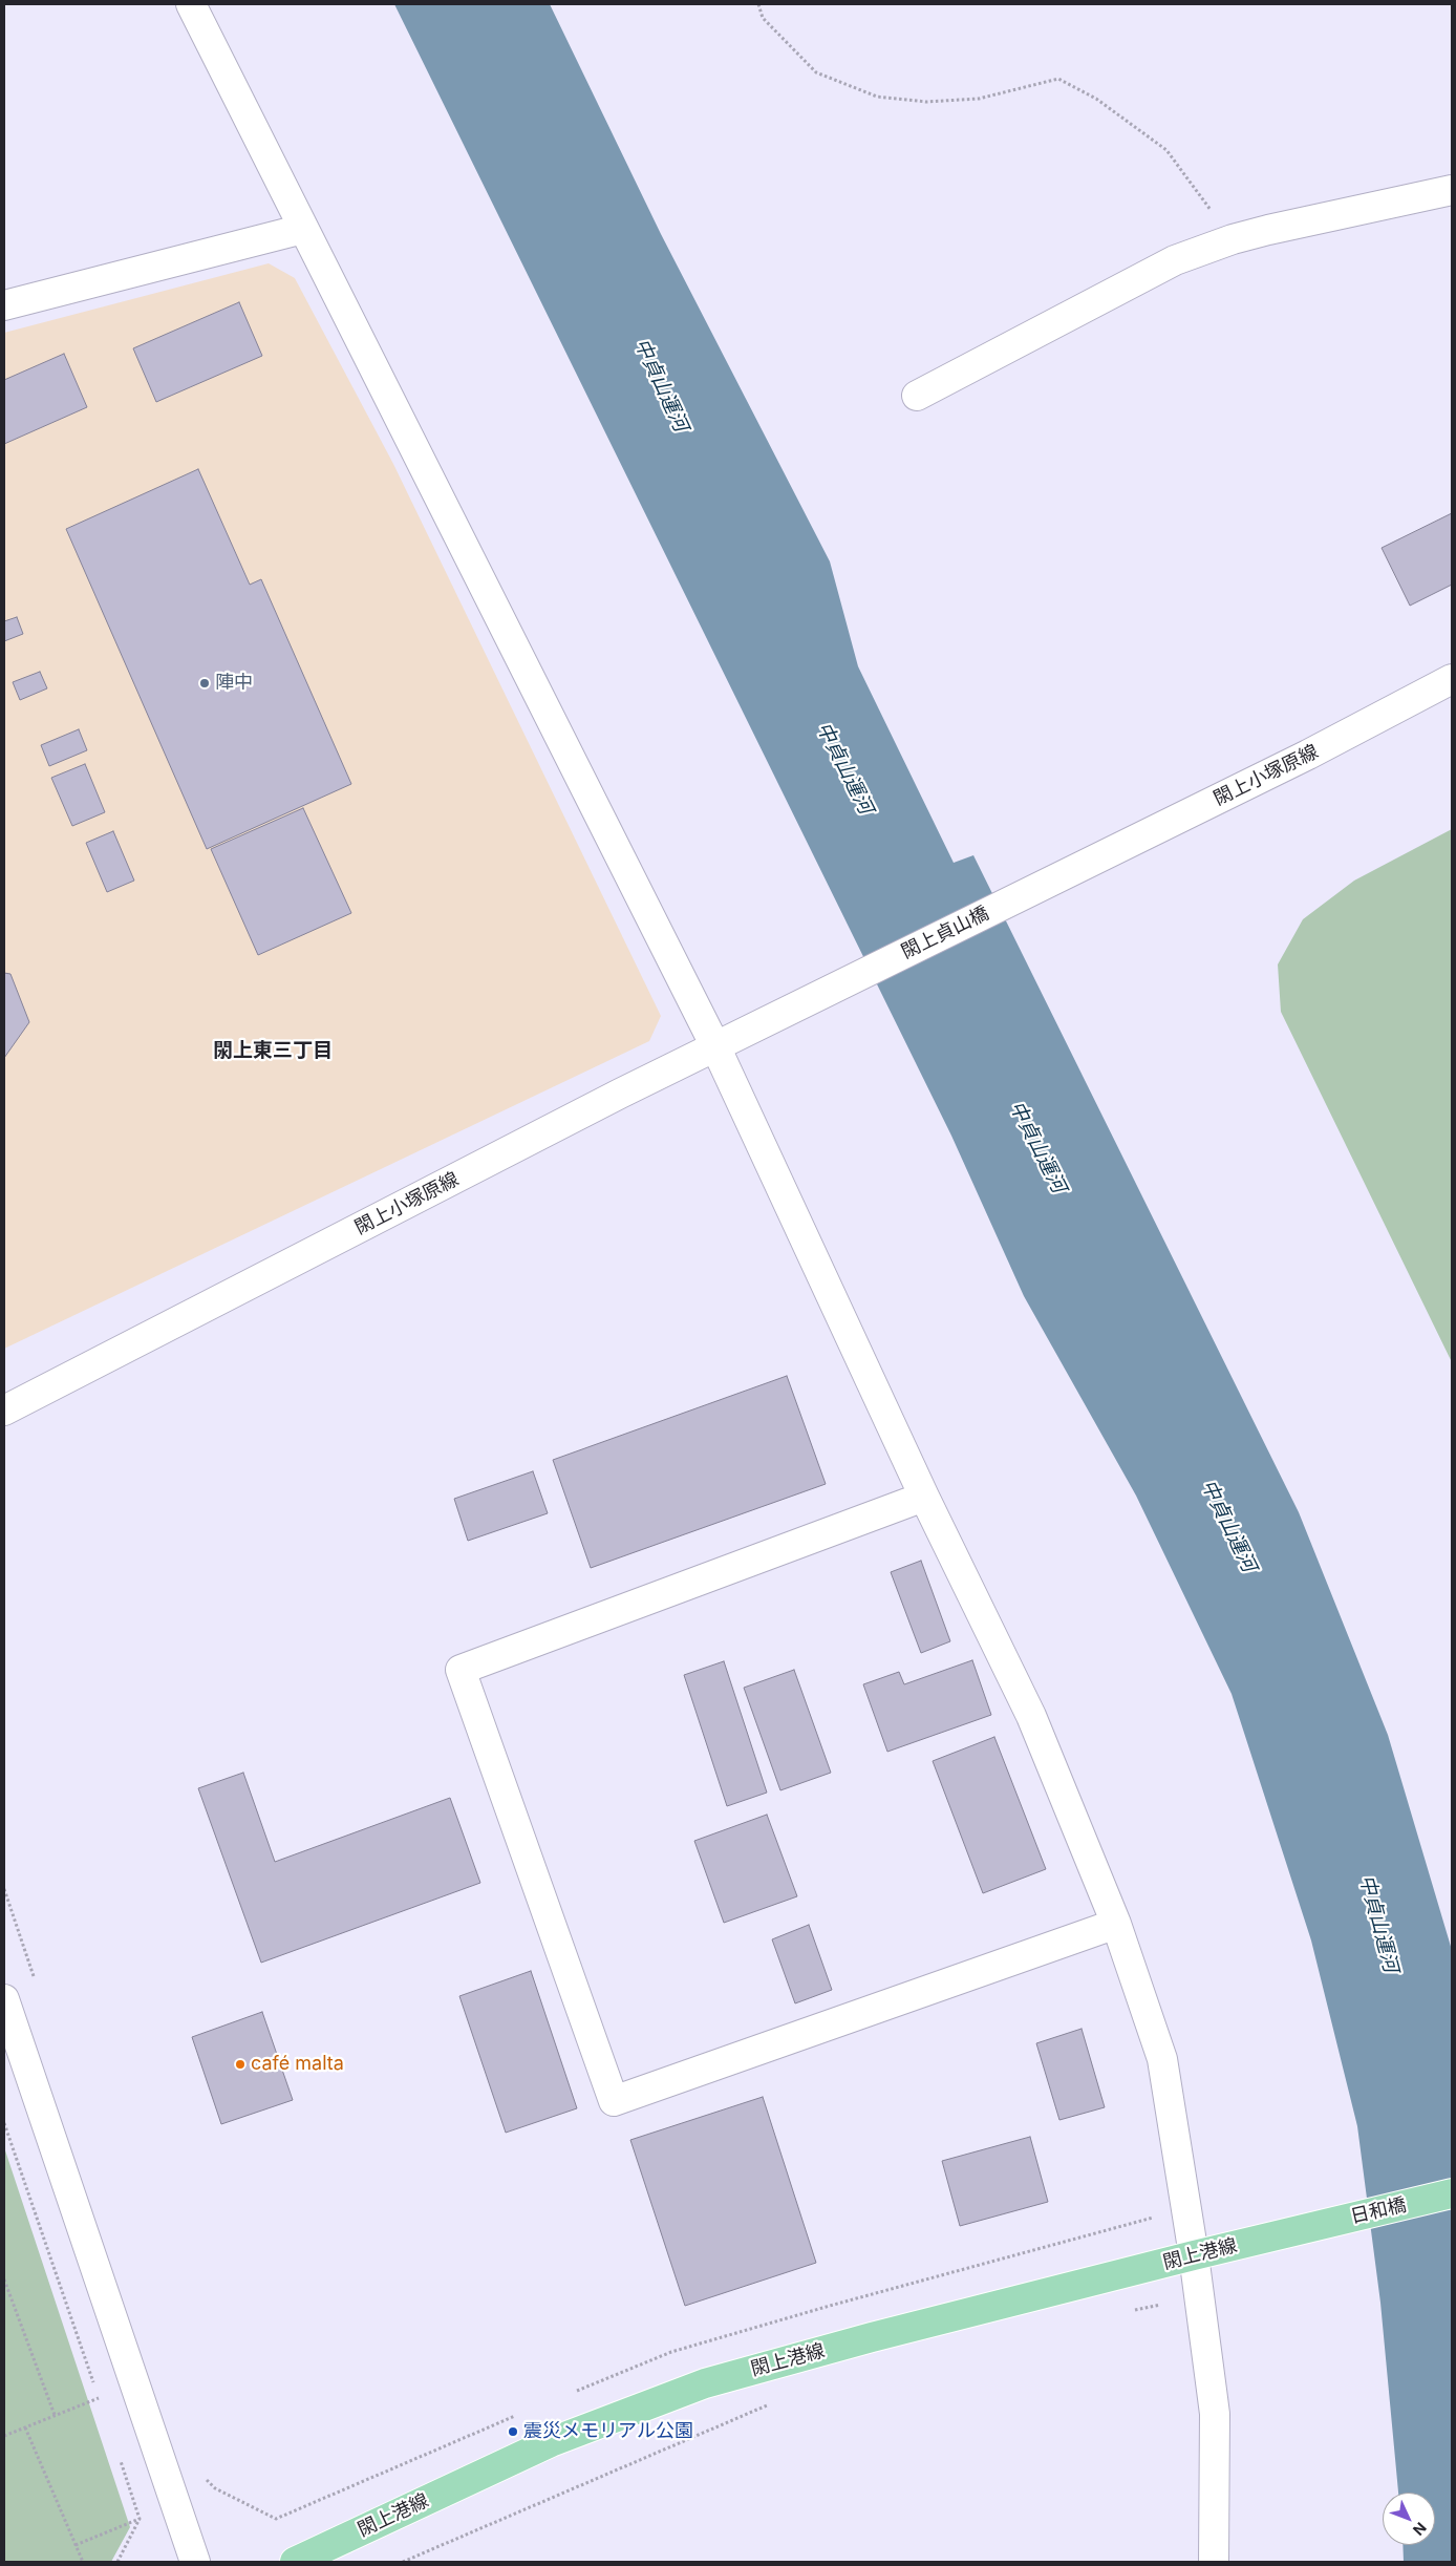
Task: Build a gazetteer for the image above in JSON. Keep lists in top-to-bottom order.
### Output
{
  "streets": {
    "main road": ["日和橋", "閖上港線"],
    "street": ["閖上小塚原線", "閖上貞山橋"]
  },
  "crossings": [
    ["閖上小塚原線", "閖上貞山橋"],
    ["日和橋", "閖上港線"]
  ],
  "districts": ["閖上東三丁目"],
  "water": ["中貞山運河"],
  "places": ["陣中", "café malta", "震災メモリアル公園"],
  "north": "bottom right"
}
